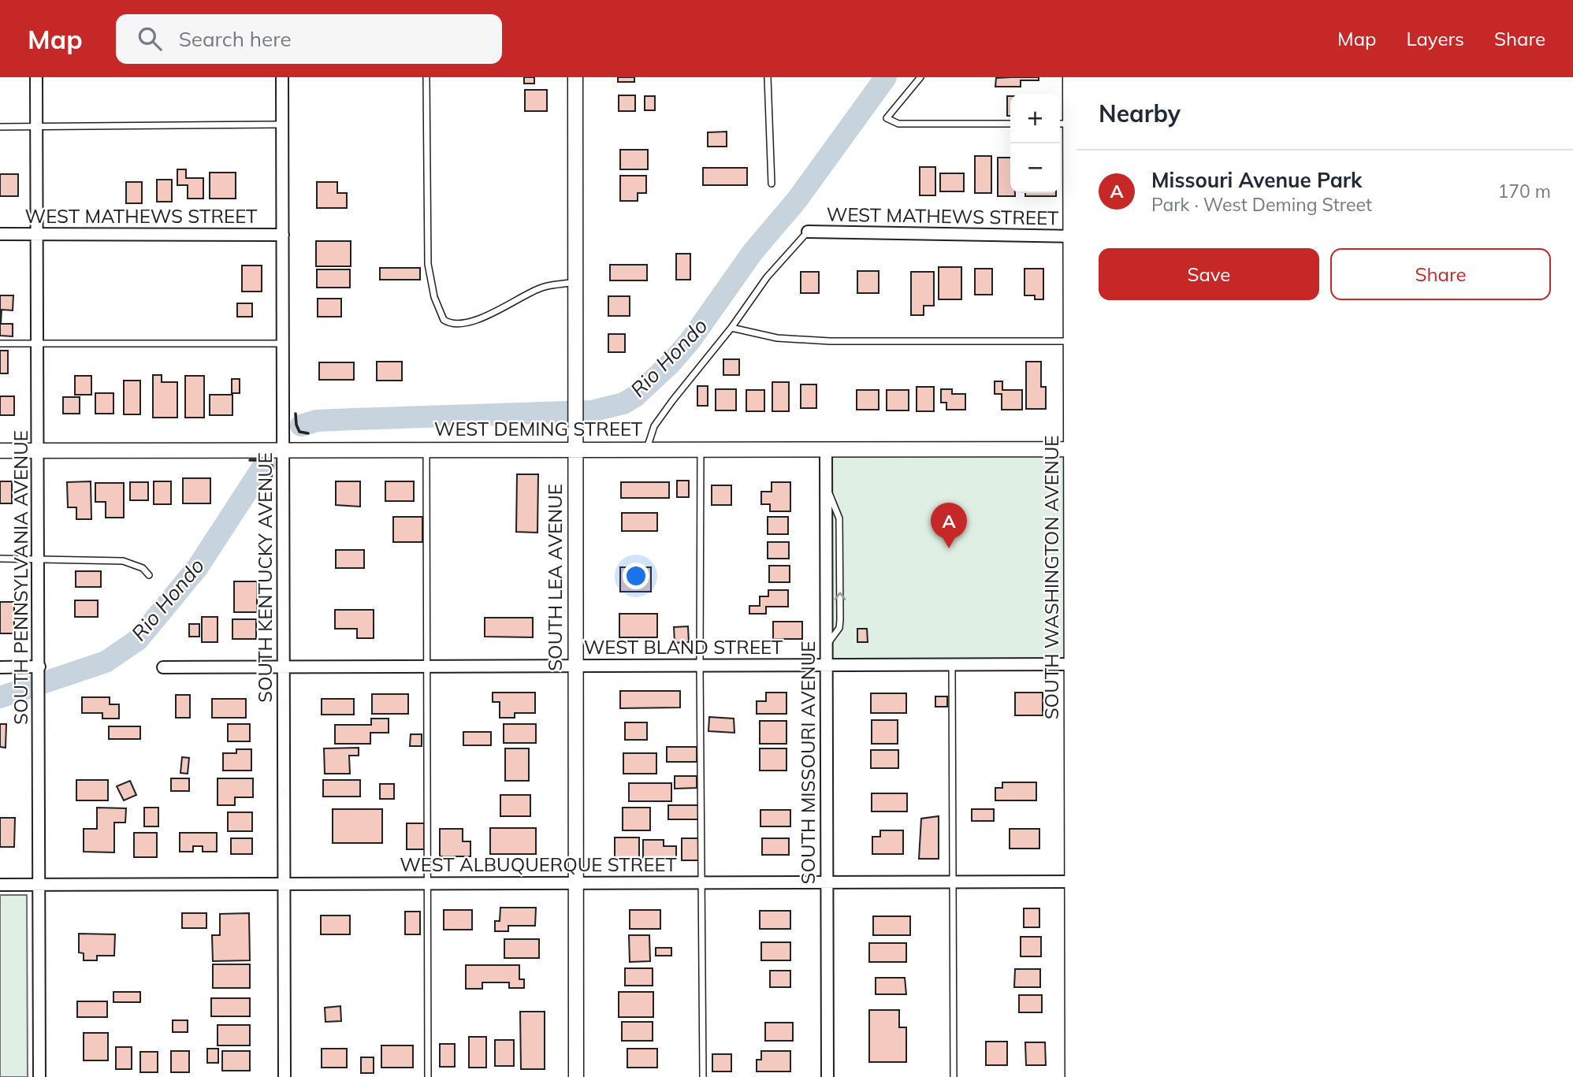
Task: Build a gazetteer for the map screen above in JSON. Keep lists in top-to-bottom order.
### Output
{
  "streets": {
    "street": [
      "WEST MATHEWS STREET",
      "WEST DEMING STREET",
      "SOUTH PENNSYLVANIA AVENUE",
      "SOUTH KENTUCKY AVENUE",
      "SOUTH LEA AVENUE",
      "SOUTH WASHINGTON AVENUE",
      "WEST BLAND STREET",
      "SOUTH MISSOURI AVENUE",
      "WEST ALBUQUERQUE STREET"
    ]
  },
  "crossings": [
    ["WEST MATHEWS STREET", "SOUTH PENNSYLVANIA AVENUE"],
    ["WEST MATHEWS STREET", "SOUTH KENTUCKY AVENUE"],
    ["WEST MATHEWS STREET", "SOUTH WASHINGTON AVENUE"],
    ["WEST DEMING STREET", "SOUTH PENNSYLVANIA AVENUE"],
    ["WEST DEMING STREET", "SOUTH KENTUCKY AVENUE"],
    ["WEST DEMING STREET", "SOUTH LEA AVENUE"],
    ["WEST DEMING STREET", "SOUTH WASHINGTON AVENUE"],
    ["WEST DEMING STREET", "SOUTH MISSOURI AVENUE"],
    ["SOUTH PENNSYLVANIA AVENUE", "WEST ALBUQUERQUE STREET"],
    ["SOUTH KENTUCKY AVENUE", "WEST BLAND STREET"],
    ["SOUTH KENTUCKY AVENUE", "WEST ALBUQUERQUE STREET"],
    ["SOUTH LEA AVENUE", "WEST BLAND STREET"],
    ["SOUTH LEA AVENUE", "WEST ALBUQUERQUE STREET"],
    ["SOUTH WASHINGTON AVENUE", "WEST BLAND STREET"],
    ["SOUTH WASHINGTON AVENUE", "WEST ALBUQUERQUE STREET"],
    ["WEST BLAND STREET", "SOUTH MISSOURI AVENUE"],
    ["SOUTH MISSOURI AVENUE", "WEST ALBUQUERQUE STREET"]
  ],
  "water": ["Rio Hondo"],
  "page": {
    "header": "Map",
    "search": "Search here",
    "nav": ["Map", "Layers", "Share"],
    "heading": "Nearby",
    "map_buttons": ["+", "−"],
    "list": [
      {
        "mark": "A",
        "name": "Missouri Avenue Park",
        "note": "Park · West Deming Street",
        "value": "170 m"
      }
    ],
    "buttons": ["Save", "Share"],
    "pins": "A"
  }
}
